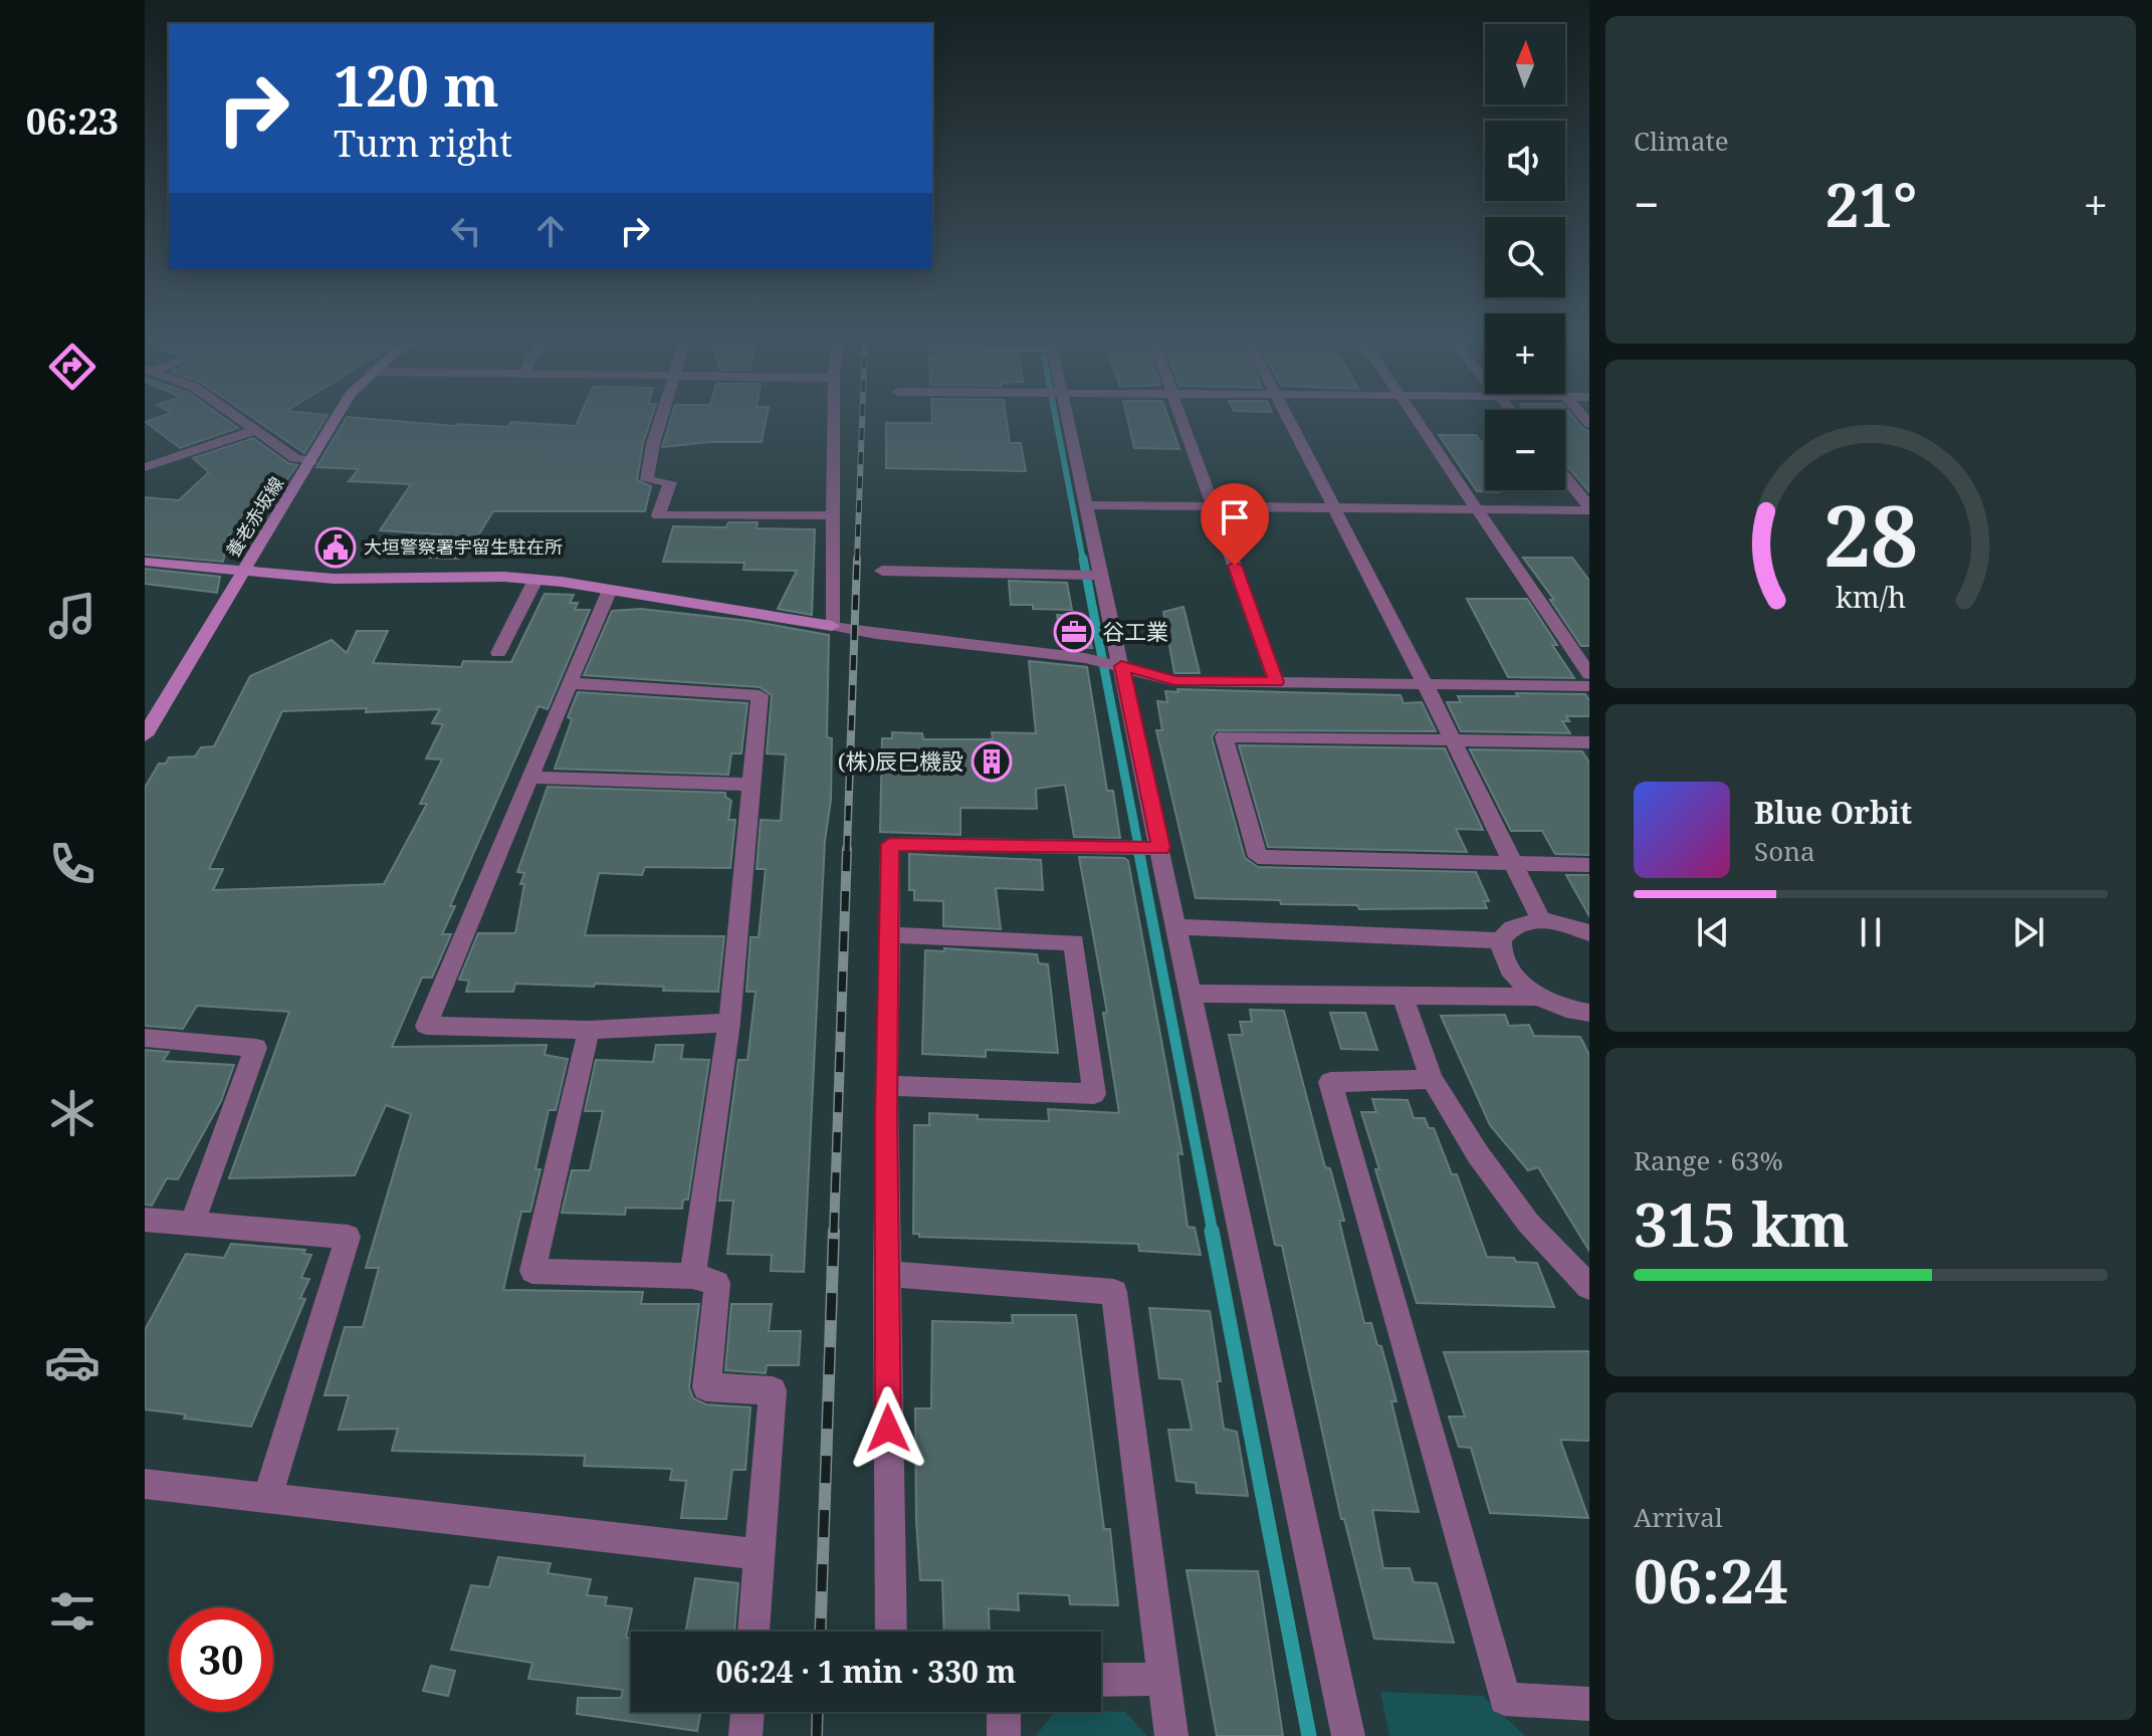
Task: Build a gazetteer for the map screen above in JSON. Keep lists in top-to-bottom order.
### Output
{
  "streets": {
    "main road": ["養老赤坂線"]
  },
  "places": {
    "public building": ["大垣警察署宇留生駐在所"],
    "office": ["谷工業"],
    "building": ["(株)辰巳機設"]
  },
  "north": "top",
  "page": {
    "tabs": "06:23",
    "tile": [
      "Climate",
      ["Range · 63%", "315 km"],
      ["Arrival", "06:24"]
    ],
    "map_buttons": ["+", "−"],
    "turn": ["120 m", "Turn right"],
    "heat": ["−", "21°", "+"],
    "song": ["Blue Orbit", "Sona"],
    "limit": "30",
    "trip": "06:24 · 1 min · 330 m",
    "gauge": ["28", "km/h"]
  }
}
